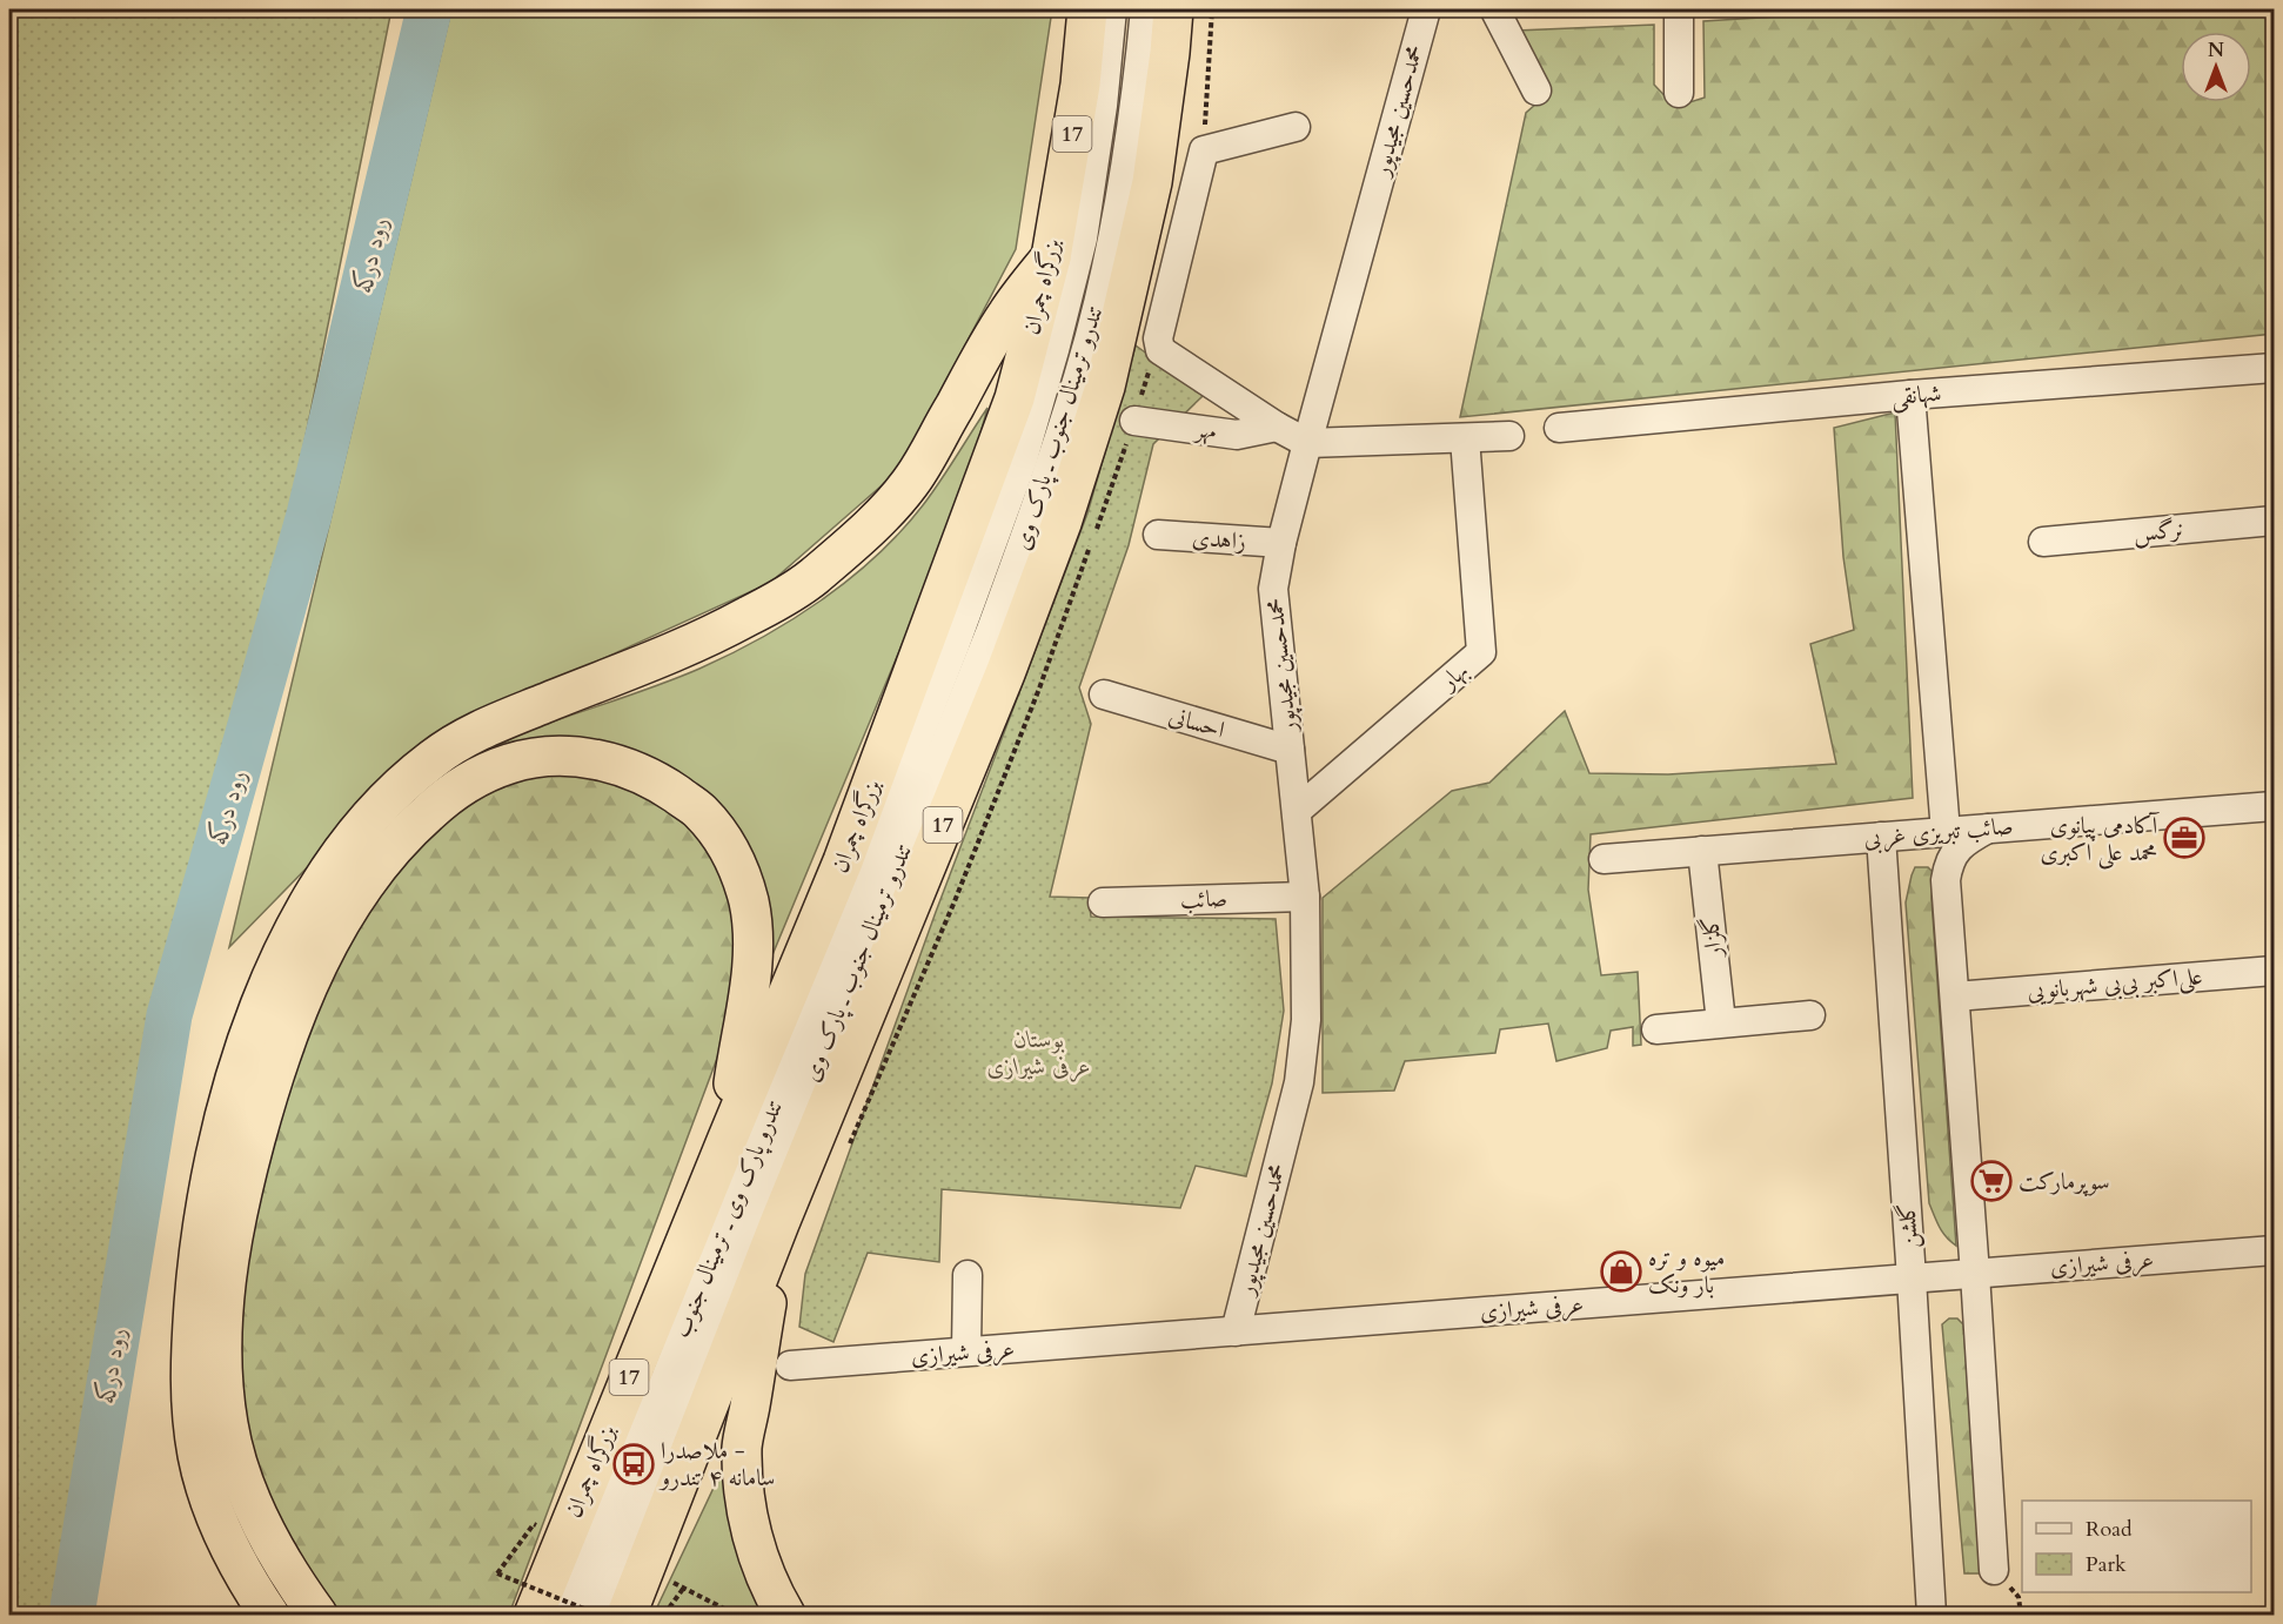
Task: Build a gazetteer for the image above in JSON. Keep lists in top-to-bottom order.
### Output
{
  "streets": {
    "highway": ["17", "بزرگراه چمران"],
    "street": [
      "محمدحسین مجیدپور",
      "شهانقی",
      "تندرو ترمینال جنوب ـ پارک وی",
      "مهر",
      "نرگس",
      "زاهدی",
      "بهار",
      "احسانی",
      "صائب تبریزی غربی",
      "صائب",
      "گلزار",
      "علی‌اکبر بی‌بی شهربانویی",
      "تندرو پارک وی ـ ترمینال جنوب",
      "گلشن",
      "عرفی شیرازی"
    ]
  },
  "crossings": [
    ["محمدحسین مجیدپور", "زاهدی"],
    ["محمدحسین مجیدپور", "بهار"],
    ["محمدحسین مجیدپور", "احسانی"],
    ["محمدحسین مجیدپور", "صائب"],
    ["محمدحسین مجیدپور", "عرفی شیرازی"],
    ["صائب تبریزی غربی", "گلزار"],
    ["صائب تبریزی غربی", "گلشن"],
    ["گلشن", "عرفی شیرازی"]
  ],
  "water": ["رود درکه"],
  "parks": ["بوستان عرفی شیرازی"],
  "places": {
    "office": ["آکادمی پیانوی محمد علی‌ اکبری"],
    "supermarket": ["سوپرمارکت"],
    "shop": ["میوه و تره بار ونک"],
    "bus stop": ["ملاصدرا - سامانه ۴ تندرو"]
  },
  "legend": ["Road", "Park"],
  "north": "top"
}
